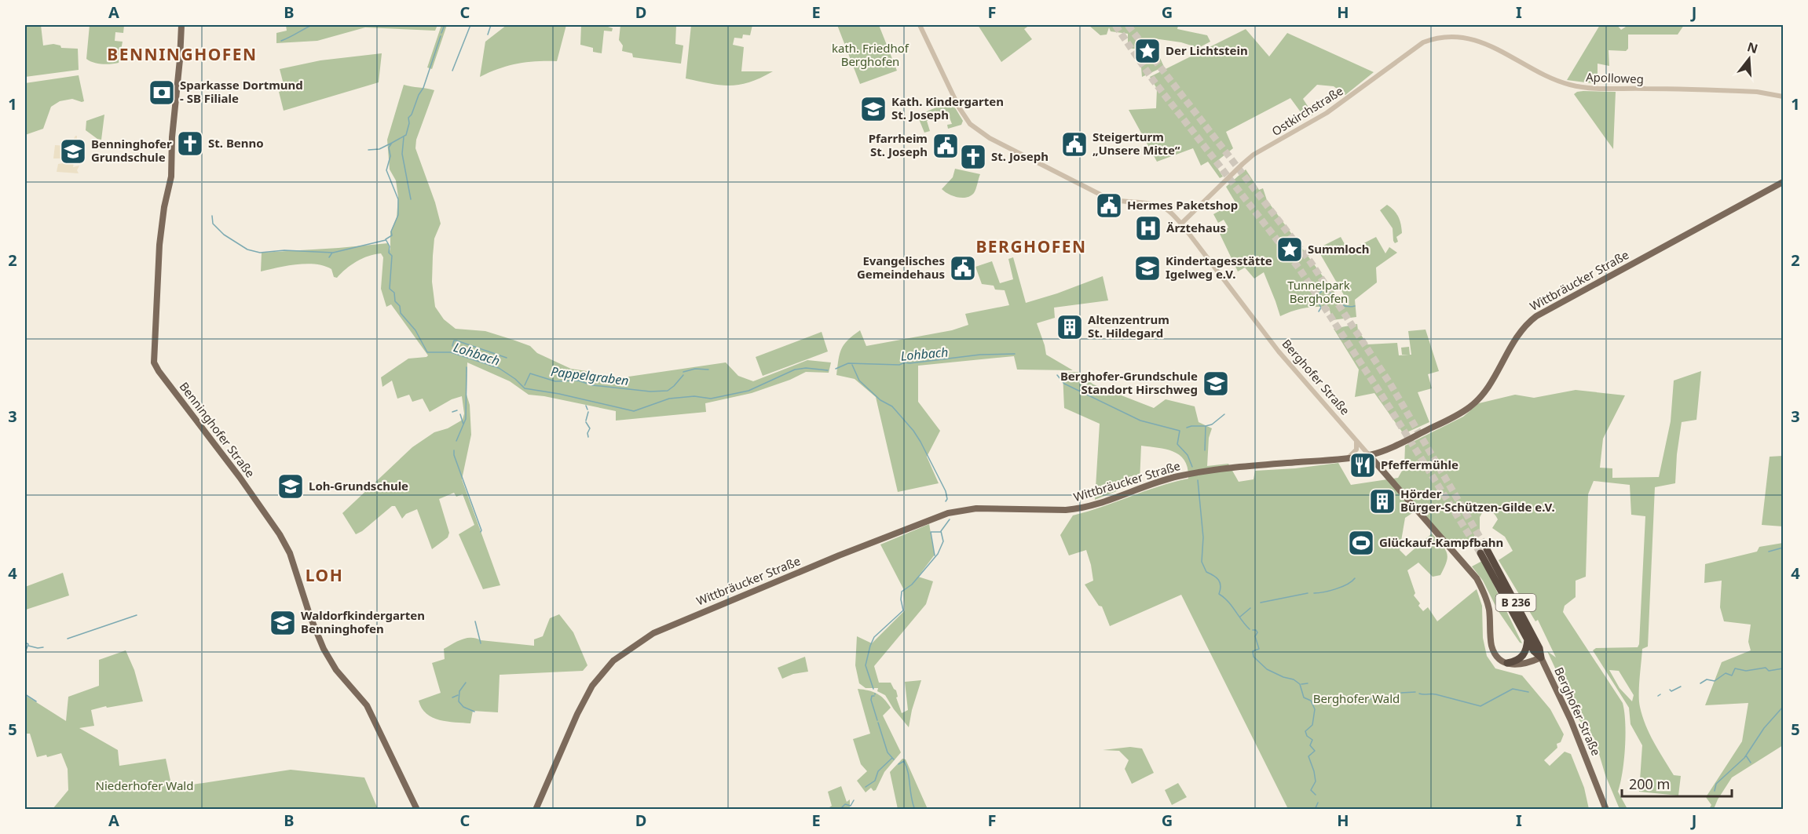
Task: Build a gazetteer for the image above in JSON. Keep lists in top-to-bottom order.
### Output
{
  "streets": {
    "highway": ["B 236"],
    "main road": ["Wittbräucker Straße", "Berghofer Straße", "Benninghofer Straße"],
    "street": ["Apolloweg", "Ostkirchstraße"]
  },
  "crossings": [
    ["Apolloweg", "Ostkirchstraße"],
    ["Ostkirchstraße", "Berghofer Straße"],
    ["Wittbräucker Straße", "Berghofer Straße"],
    ["Berghofer Straße", "B 236"]
  ],
  "districts": ["BENNINGHOFEN", "BERGHOFEN", "LOH"],
  "water": ["Lohbach", "Pappelgraben"],
  "parks": [
    "kath. Friedhof Berghofen",
    "Tunnelpark Berghofen",
    "Berghofer Wald",
    "Niederhofer Wald"
  ],
  "places": {
    "place": ["Der Lichtstein", "Summloch"],
    "bank": ["Sparkasse Dortmund - SB Filiale"],
    "school or university": [
      "Kath. Kindergarten St. Joseph",
      "Benninghofer Grundschule",
      "Kindertagesstätte Igelweg e.V.",
      "Berghofer-Grundschule Standort Hirschweg",
      "Loh-Grundschule",
      "Waldorfkindergarten Benninghofen"
    ],
    "church": ["St. Benno", "St. Joseph"],
    "public building": [
      "Steigerturm „Unsere Mitte“",
      "Pfarrheim St. Joseph",
      "Hermes Paketshop",
      "Evangelisches Gemeindehaus"
    ],
    "hospital": ["Ärztehaus"],
    "building": ["Altenzentrum St. Hildegard", "Hörder Bürger-Schützen-Gilde e.V."],
    "restaurant": ["Pfeffermühle"],
    "sports": ["Glückauf-Kampfbahn"]
  },
  "scale_bar": "200 m",
  "north": "top",
  "grid": {
    "columns": [
      "A",
      "B",
      "C",
      "D",
      "E",
      "F",
      "G",
      "H",
      "I",
      "J"
    ],
    "rows": [
      "1",
      "2",
      "3",
      "4",
      "5"
    ]
  }
}
